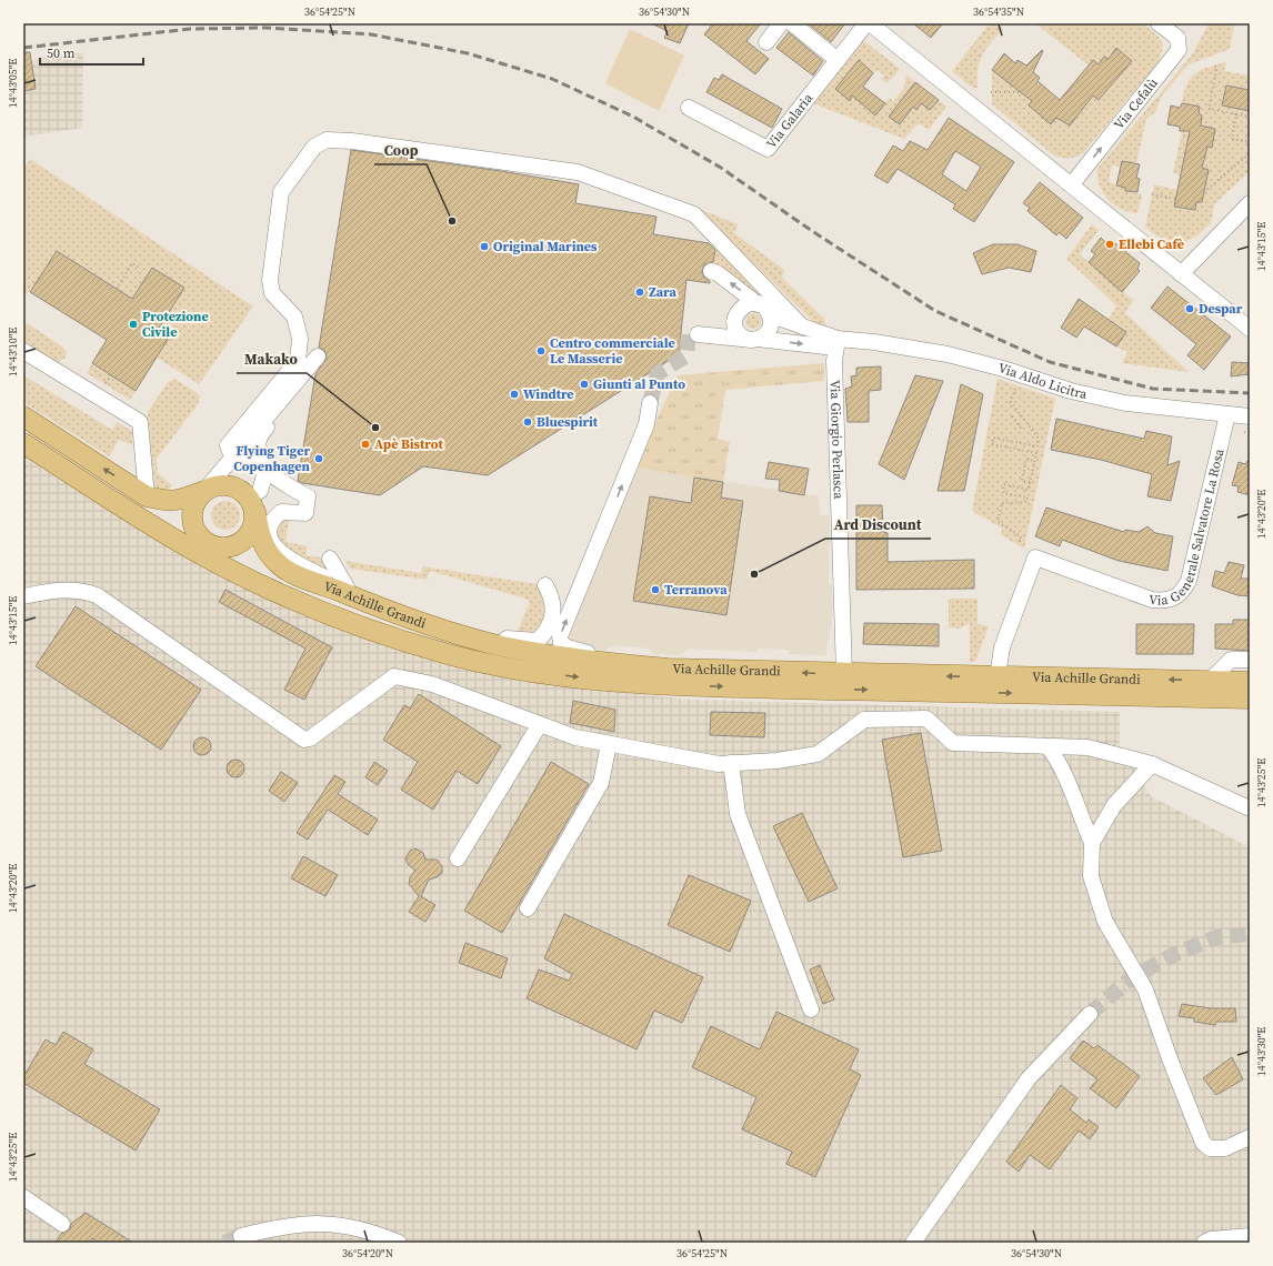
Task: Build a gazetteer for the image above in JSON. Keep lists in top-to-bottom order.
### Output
{
  "streets": {
    "main road": ["Via Achille Grandi"],
    "street": [
      "Via Cefalù",
      "Via Galaria",
      "Via Aldo Licitra",
      "Via Giorgio Perlasca",
      "Via Generale Salvatore La Rosa"
    ]
  },
  "crossings": [
    ["Via Aldo Licitra", "Via Giorgio Perlasca"],
    ["Via Aldo Licitra", "Via Generale Salvatore La Rosa"],
    ["Via Giorgio Perlasca", "Via Achille Grandi"],
    ["Via Generale Salvatore La Rosa", "Via Achille Grandi"]
  ],
  "one_way": ["Via Cefalù"],
  "places": [
    "Coop",
    "Ellebi Cafè",
    "Original Marines",
    "Zara",
    "Despar",
    "Protezione Civile",
    "Centro commerciale Le Masserie",
    "Giunti al Punto",
    "Windtre",
    "Bluespirit",
    "Makako",
    "Apè Bistrot",
    "Flying Tiger Copenhagen",
    "Ard Discount",
    "Terranova"
  ],
  "scale_bar": "50 m",
  "coordinates": [
    "36°54'25\"N",
    "36°54'30\"N",
    "36°54'35\"N",
    "14°43'05\"E",
    "14°43'15\"E",
    "14°43'10\"E",
    "14°43'20\"E",
    "14°43'25\"E",
    "14°43'30\"E",
    "36°54'20\"N"
  ]
}
